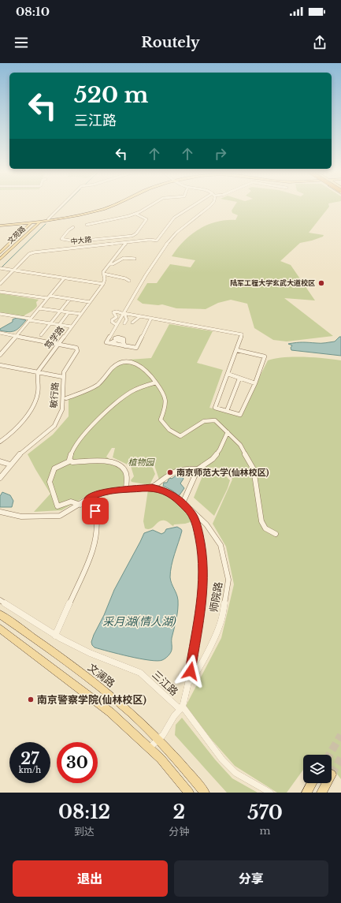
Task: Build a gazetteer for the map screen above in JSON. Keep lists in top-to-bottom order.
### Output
{
  "streets": {
    "main road": ["文苑路", "文澜路"],
    "street": [
      "中大路",
      "笃学路",
      "敏行路",
      "师院路",
      "三江路"
    ]
  },
  "crossings": [
    ["笃学路", "敏行路"],
    ["师院路", "文澜路"],
    ["师院路", "三江路"]
  ],
  "water": ["采月湖(情人湖)"],
  "parks": ["植物园"],
  "places": ["陆军工程大学玄武大道校区", "南京师范大学(仙林校区)", "南京警察学院(仙林校区)"],
  "page": {
    "status": "08:10",
    "header": "Routely",
    "turn": ["520 m", "三江路"],
    "speed": "27 km/h",
    "limit": "30",
    "eta": [
      "08:12",
      "到达",
      "2",
      "分钟",
      "570",
      "m"
    ],
    "buttons": ["退出", "分享"]
  }
}
